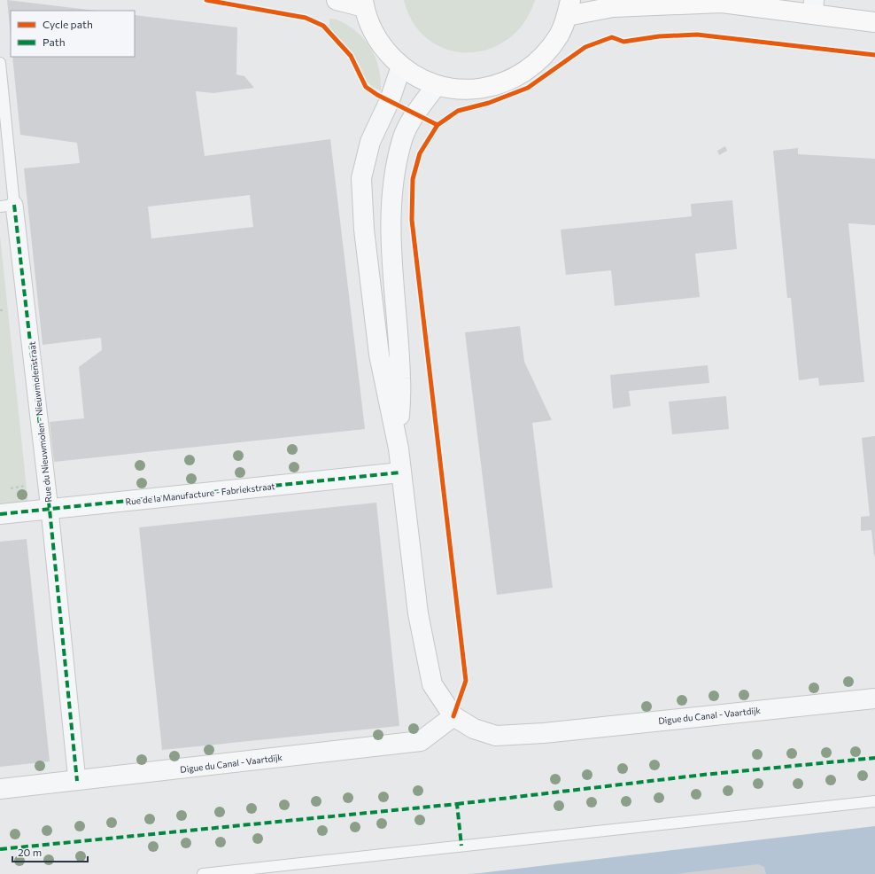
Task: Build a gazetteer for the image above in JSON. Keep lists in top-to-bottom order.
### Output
{
  "streets": {
    "street": ["Rue du Nieuwmolen - Nieuwmolenstraat", "Rue de la Manufacture - Fabriekstraat", "Digue du Canal - Vaartdijk"]
  },
  "crossings": [
    ["Rue du Nieuwmolen - Nieuwmolenstraat", "Rue de la Manufacture - Fabriekstraat"],
    ["Rue du Nieuwmolen - Nieuwmolenstraat", "Digue du Canal - Vaartdijk"]
  ],
  "legend": ["Cycle path", "Path"],
  "scale_bar": "20 m"
}
